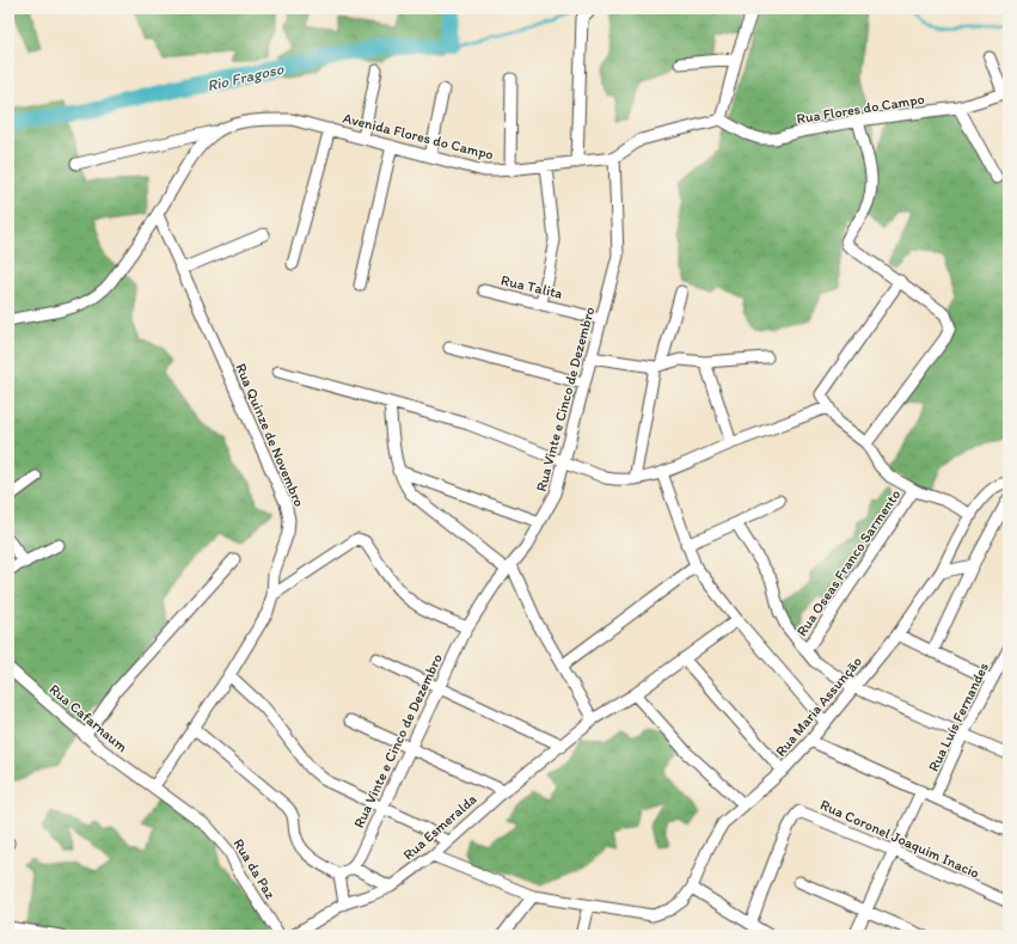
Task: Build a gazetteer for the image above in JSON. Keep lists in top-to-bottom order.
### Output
{
  "streets": {
    "street": [
      "Rua Flores do Campo",
      "Avenida Flores do Campo",
      "Rua Talita",
      "Rua Vinte e Cinco de Dezembro",
      "Rua Quinze de Novembro",
      "Rua Oseas Franco Sarmento",
      "Rua Maria Assunção",
      "Rua Luís Fernandes",
      "Rua Cafarnaum",
      "Rua Esmeralda",
      "Rua Coronel Joaquim Inacio",
      "Rua da Paz"
    ]
  },
  "crossings": [
    ["Rua Flores do Campo", "Avenida Flores do Campo"],
    ["Avenida Flores do Campo", "Rua Vinte e Cinco de Dezembro"],
    ["Avenida Flores do Campo", "Rua Quinze de Novembro"],
    ["Rua Talita", "Rua Vinte e Cinco de Dezembro"],
    ["Rua Quinze de Novembro", "Rua Cafarnaum"],
    ["Rua Quinze de Novembro", "Rua da Paz"],
    ["Rua Maria Assunção", "Rua Esmeralda"],
    ["Rua Cafarnaum", "Rua da Paz"]
  ],
  "water": ["Rio Fragoso"]
}
